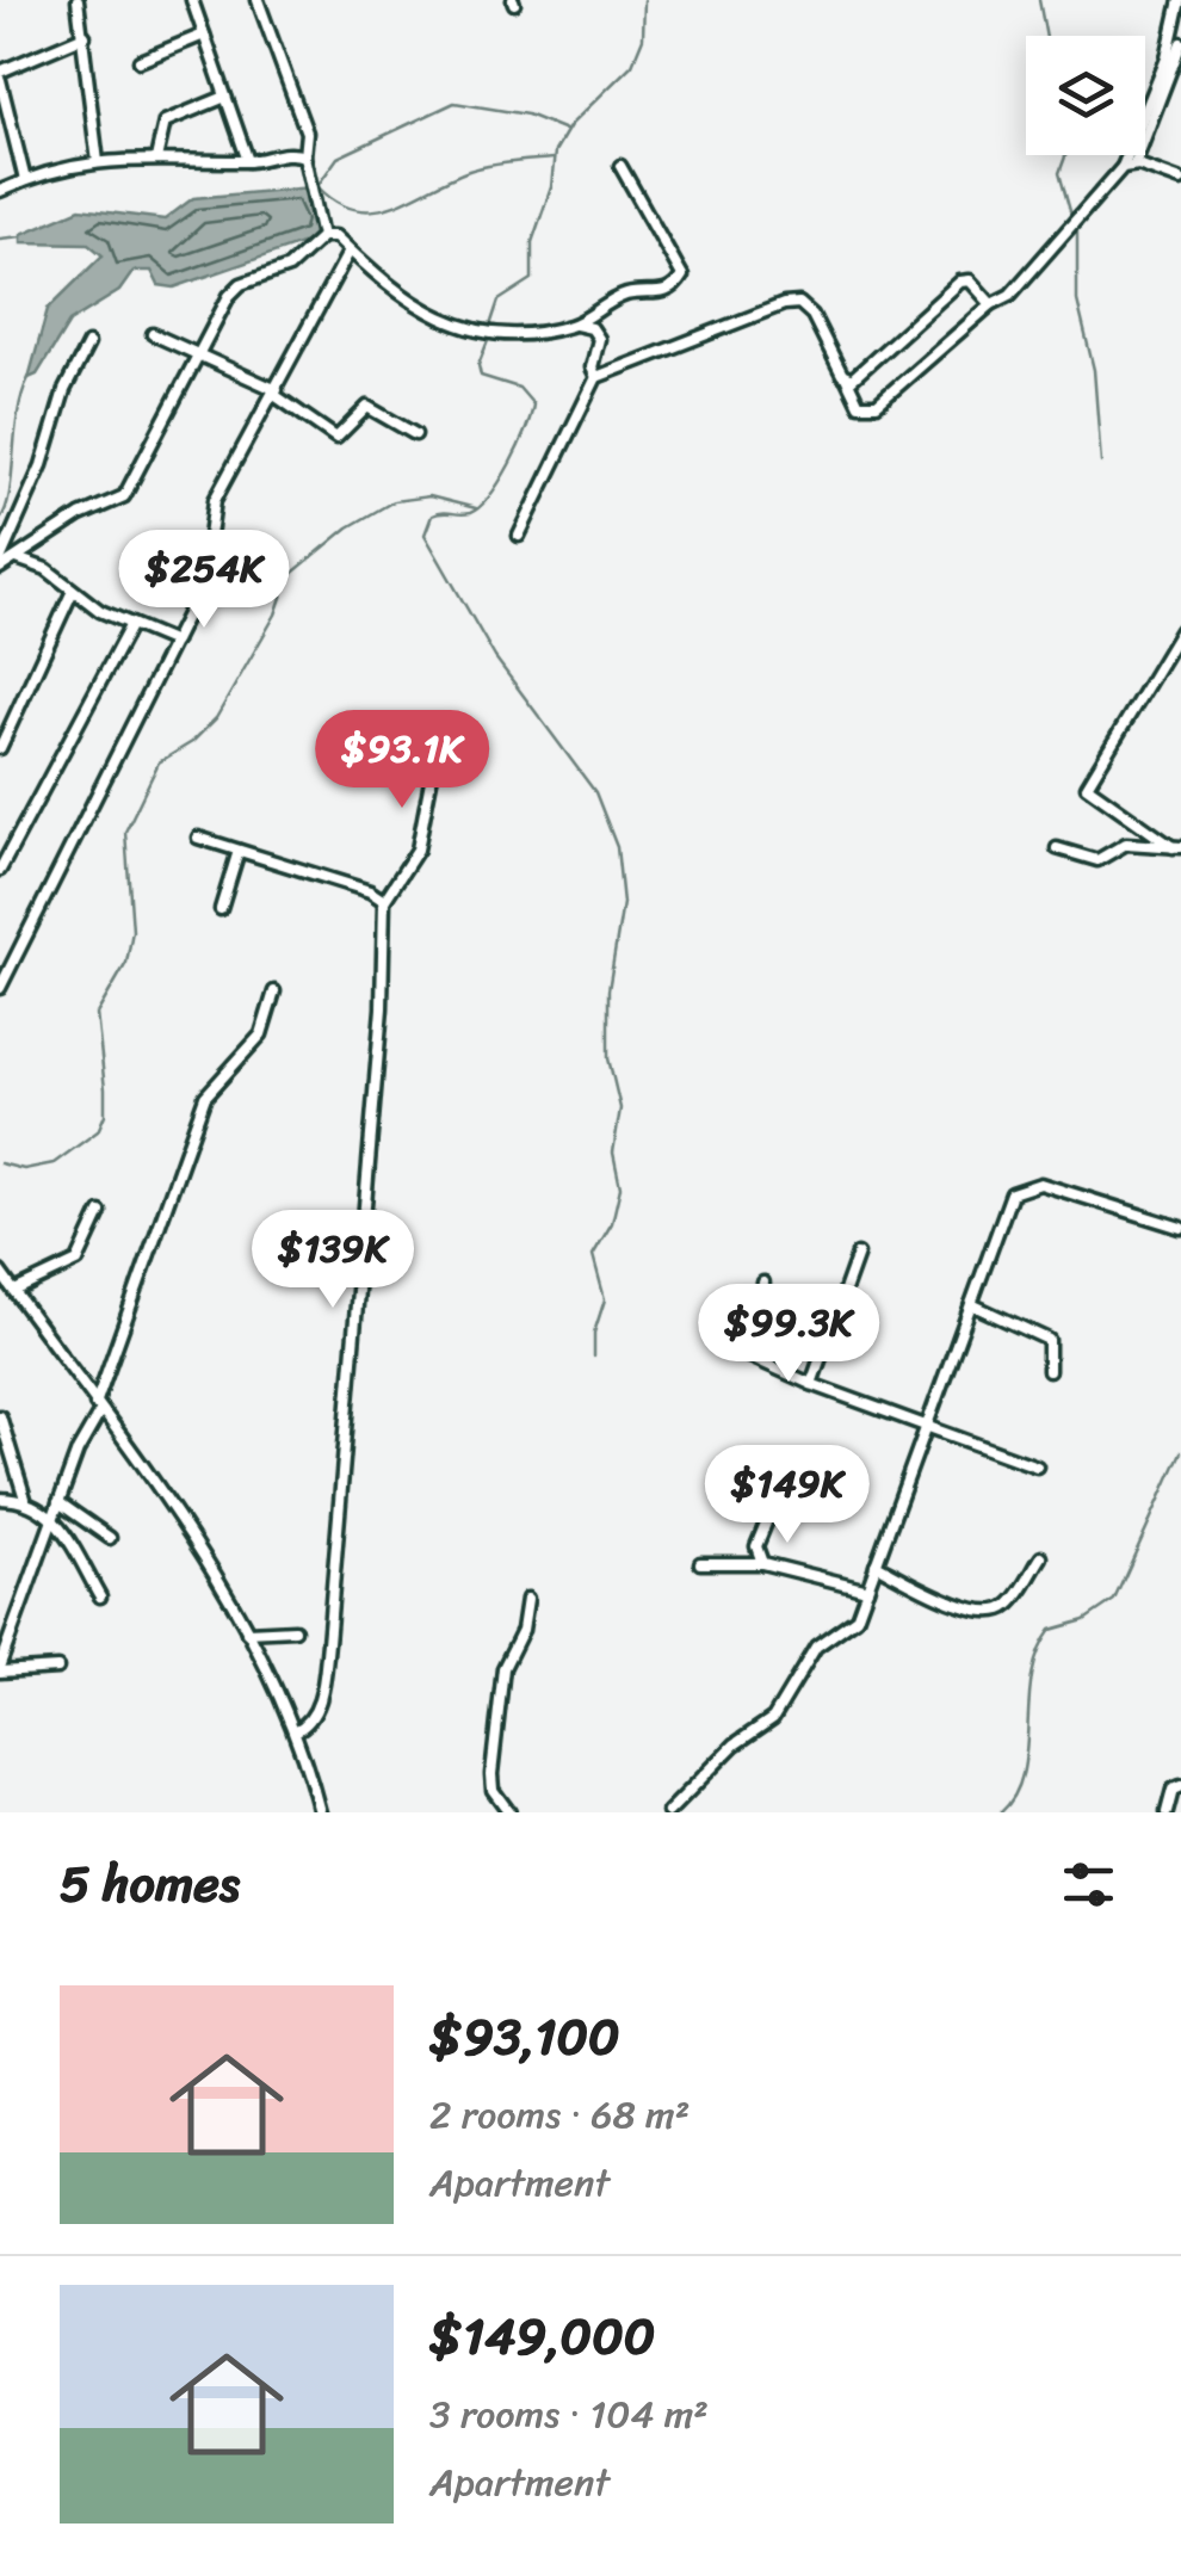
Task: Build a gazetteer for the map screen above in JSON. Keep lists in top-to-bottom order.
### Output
{
  "page": {
    "price": [
      "$254K",
      "$93.1K",
      "$139K",
      "$99.3K",
      "$149K"
    ],
    "heading": "5 homes",
    "list": [
      {
        "name": "$93,100",
        "note": "2 rooms · 68 m² · Apartment"
      },
      {
        "name": "$149,000",
        "note": "3 rooms · 104 m² · Apartment"
      }
    ]
  }
}
